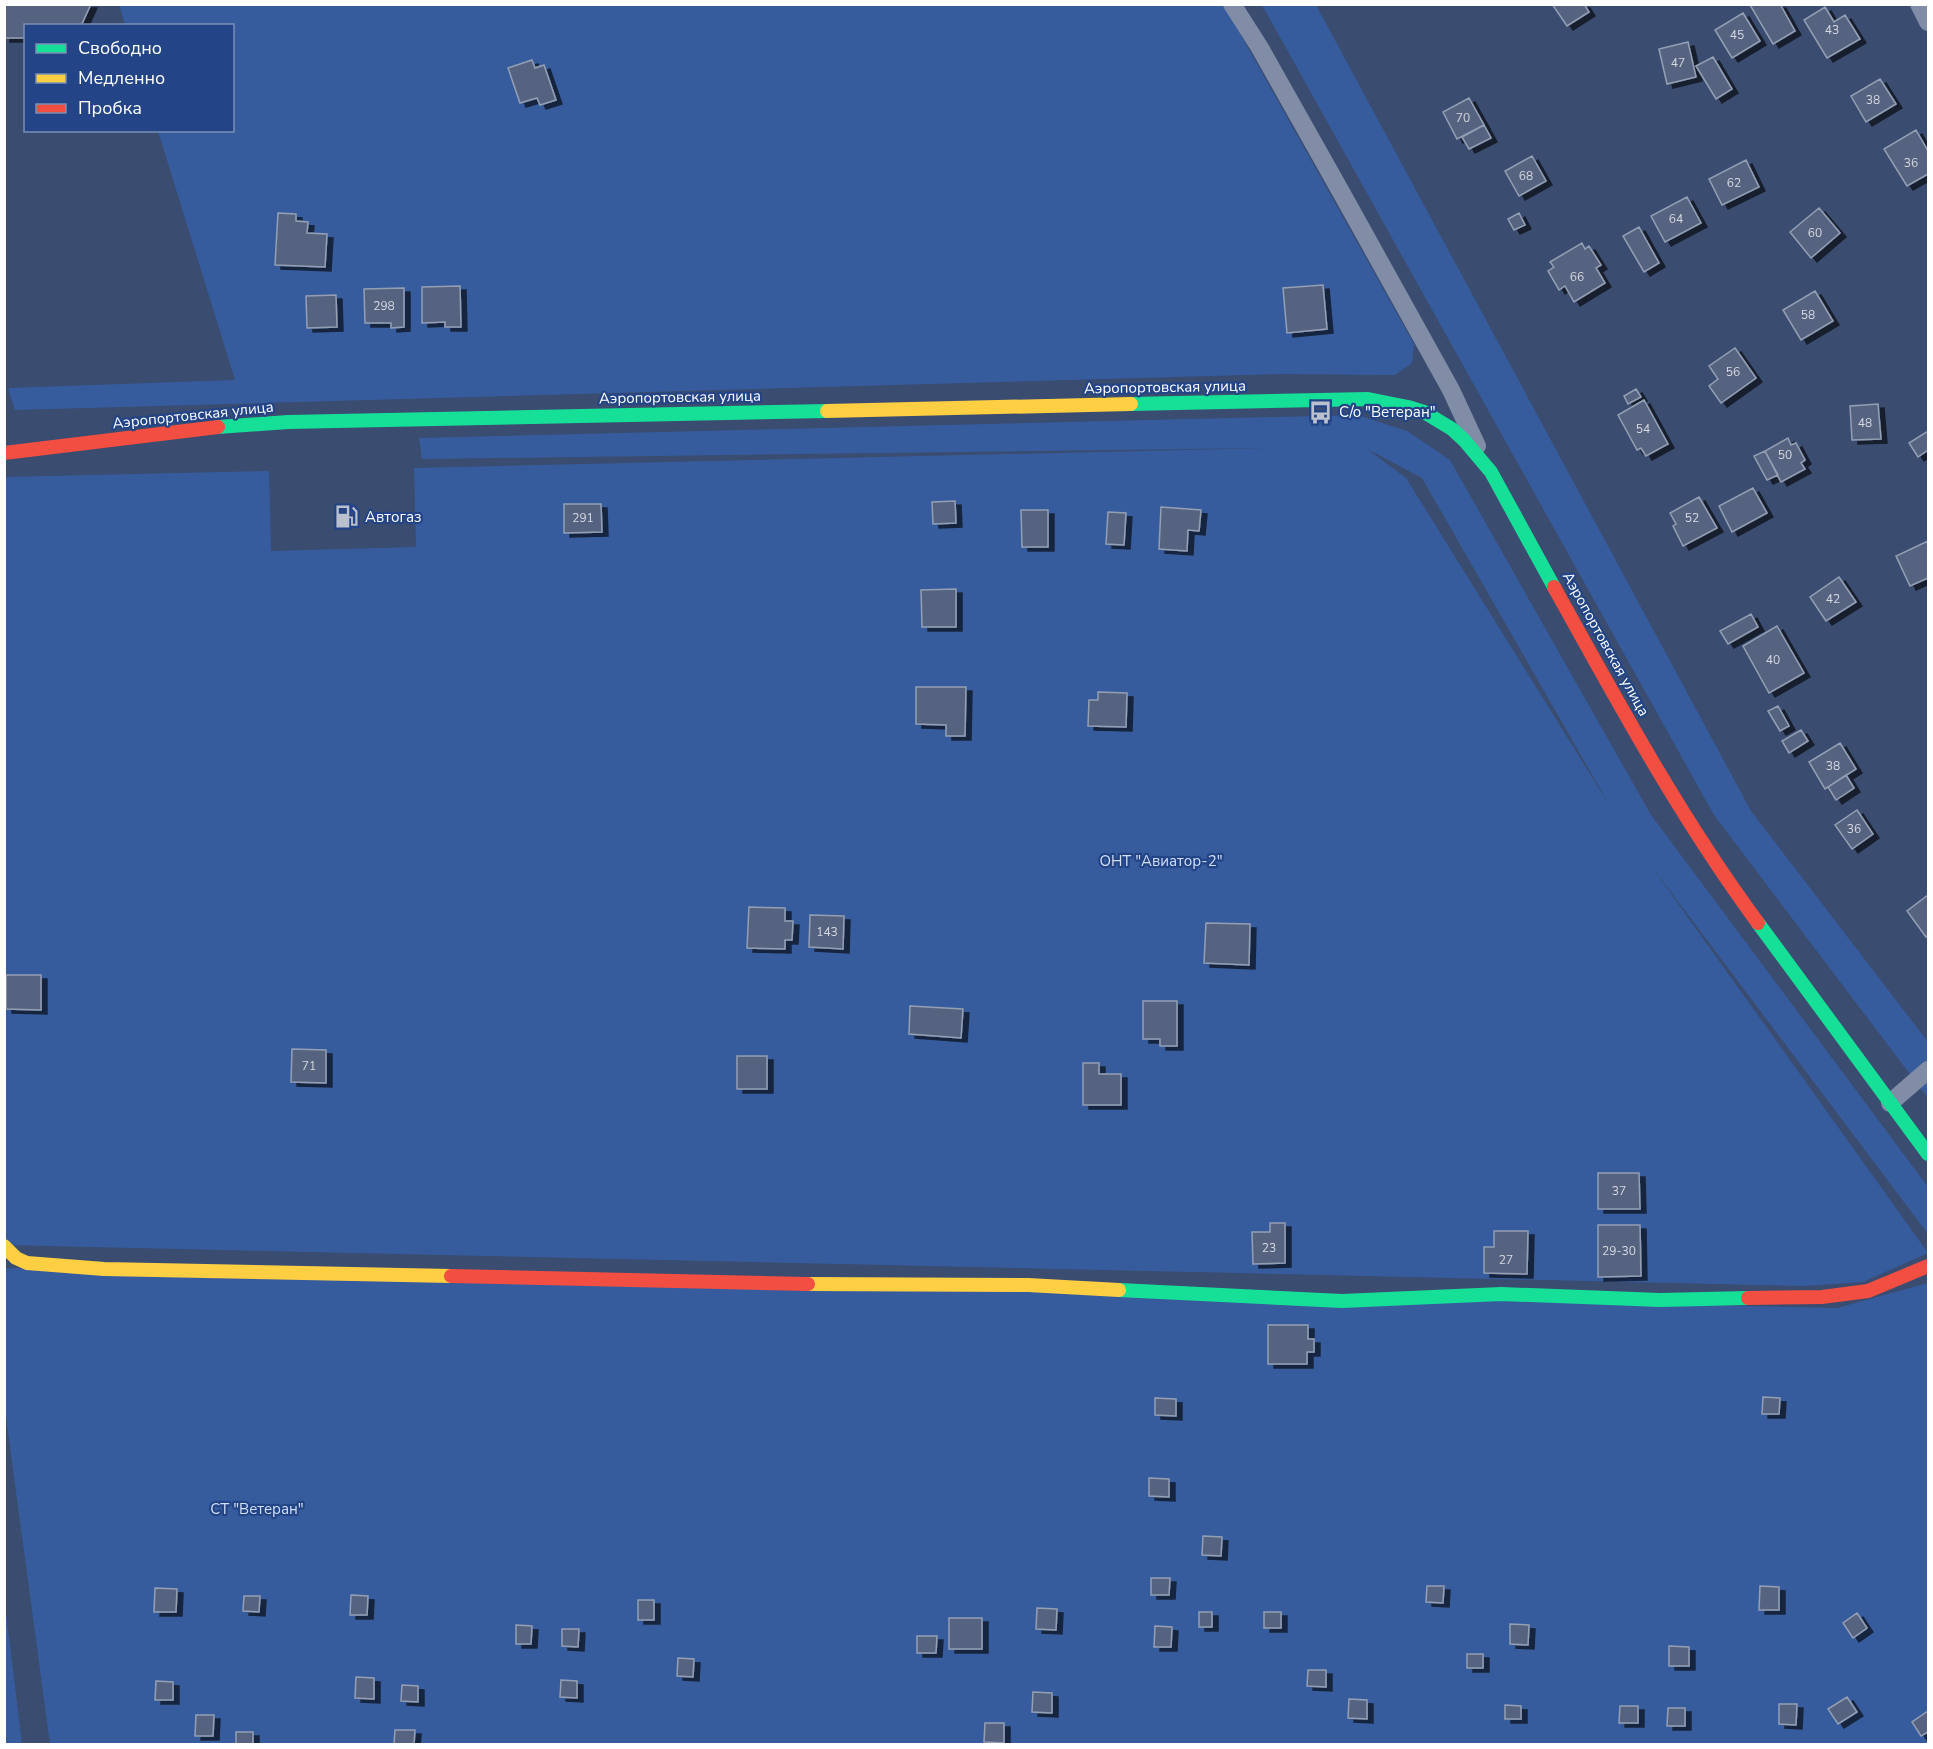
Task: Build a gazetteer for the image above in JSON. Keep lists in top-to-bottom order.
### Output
{
  "streets": {
    "street": ["Аэропортовская улица"]
  },
  "parks": ["ОНТ \"Авиатор-2\"", "СТ \"Ветеран\""],
  "places": {
    "bus stop": ["С/о \"Ветеран\""],
    "fuel station": ["Автогаз"]
  },
  "house_numbers": [
    "43",
    "45",
    "47",
    "38",
    "70",
    "36",
    "68",
    "62",
    "64",
    "60",
    "66",
    "298",
    "58",
    "56",
    "48",
    "54",
    "50",
    "291",
    "52",
    "42",
    "40",
    "38",
    "36",
    "143",
    "71",
    "37",
    "23",
    "29-30",
    "27"
  ],
  "legend": ["Свободно", "Медленно", "Пробка"]
}
